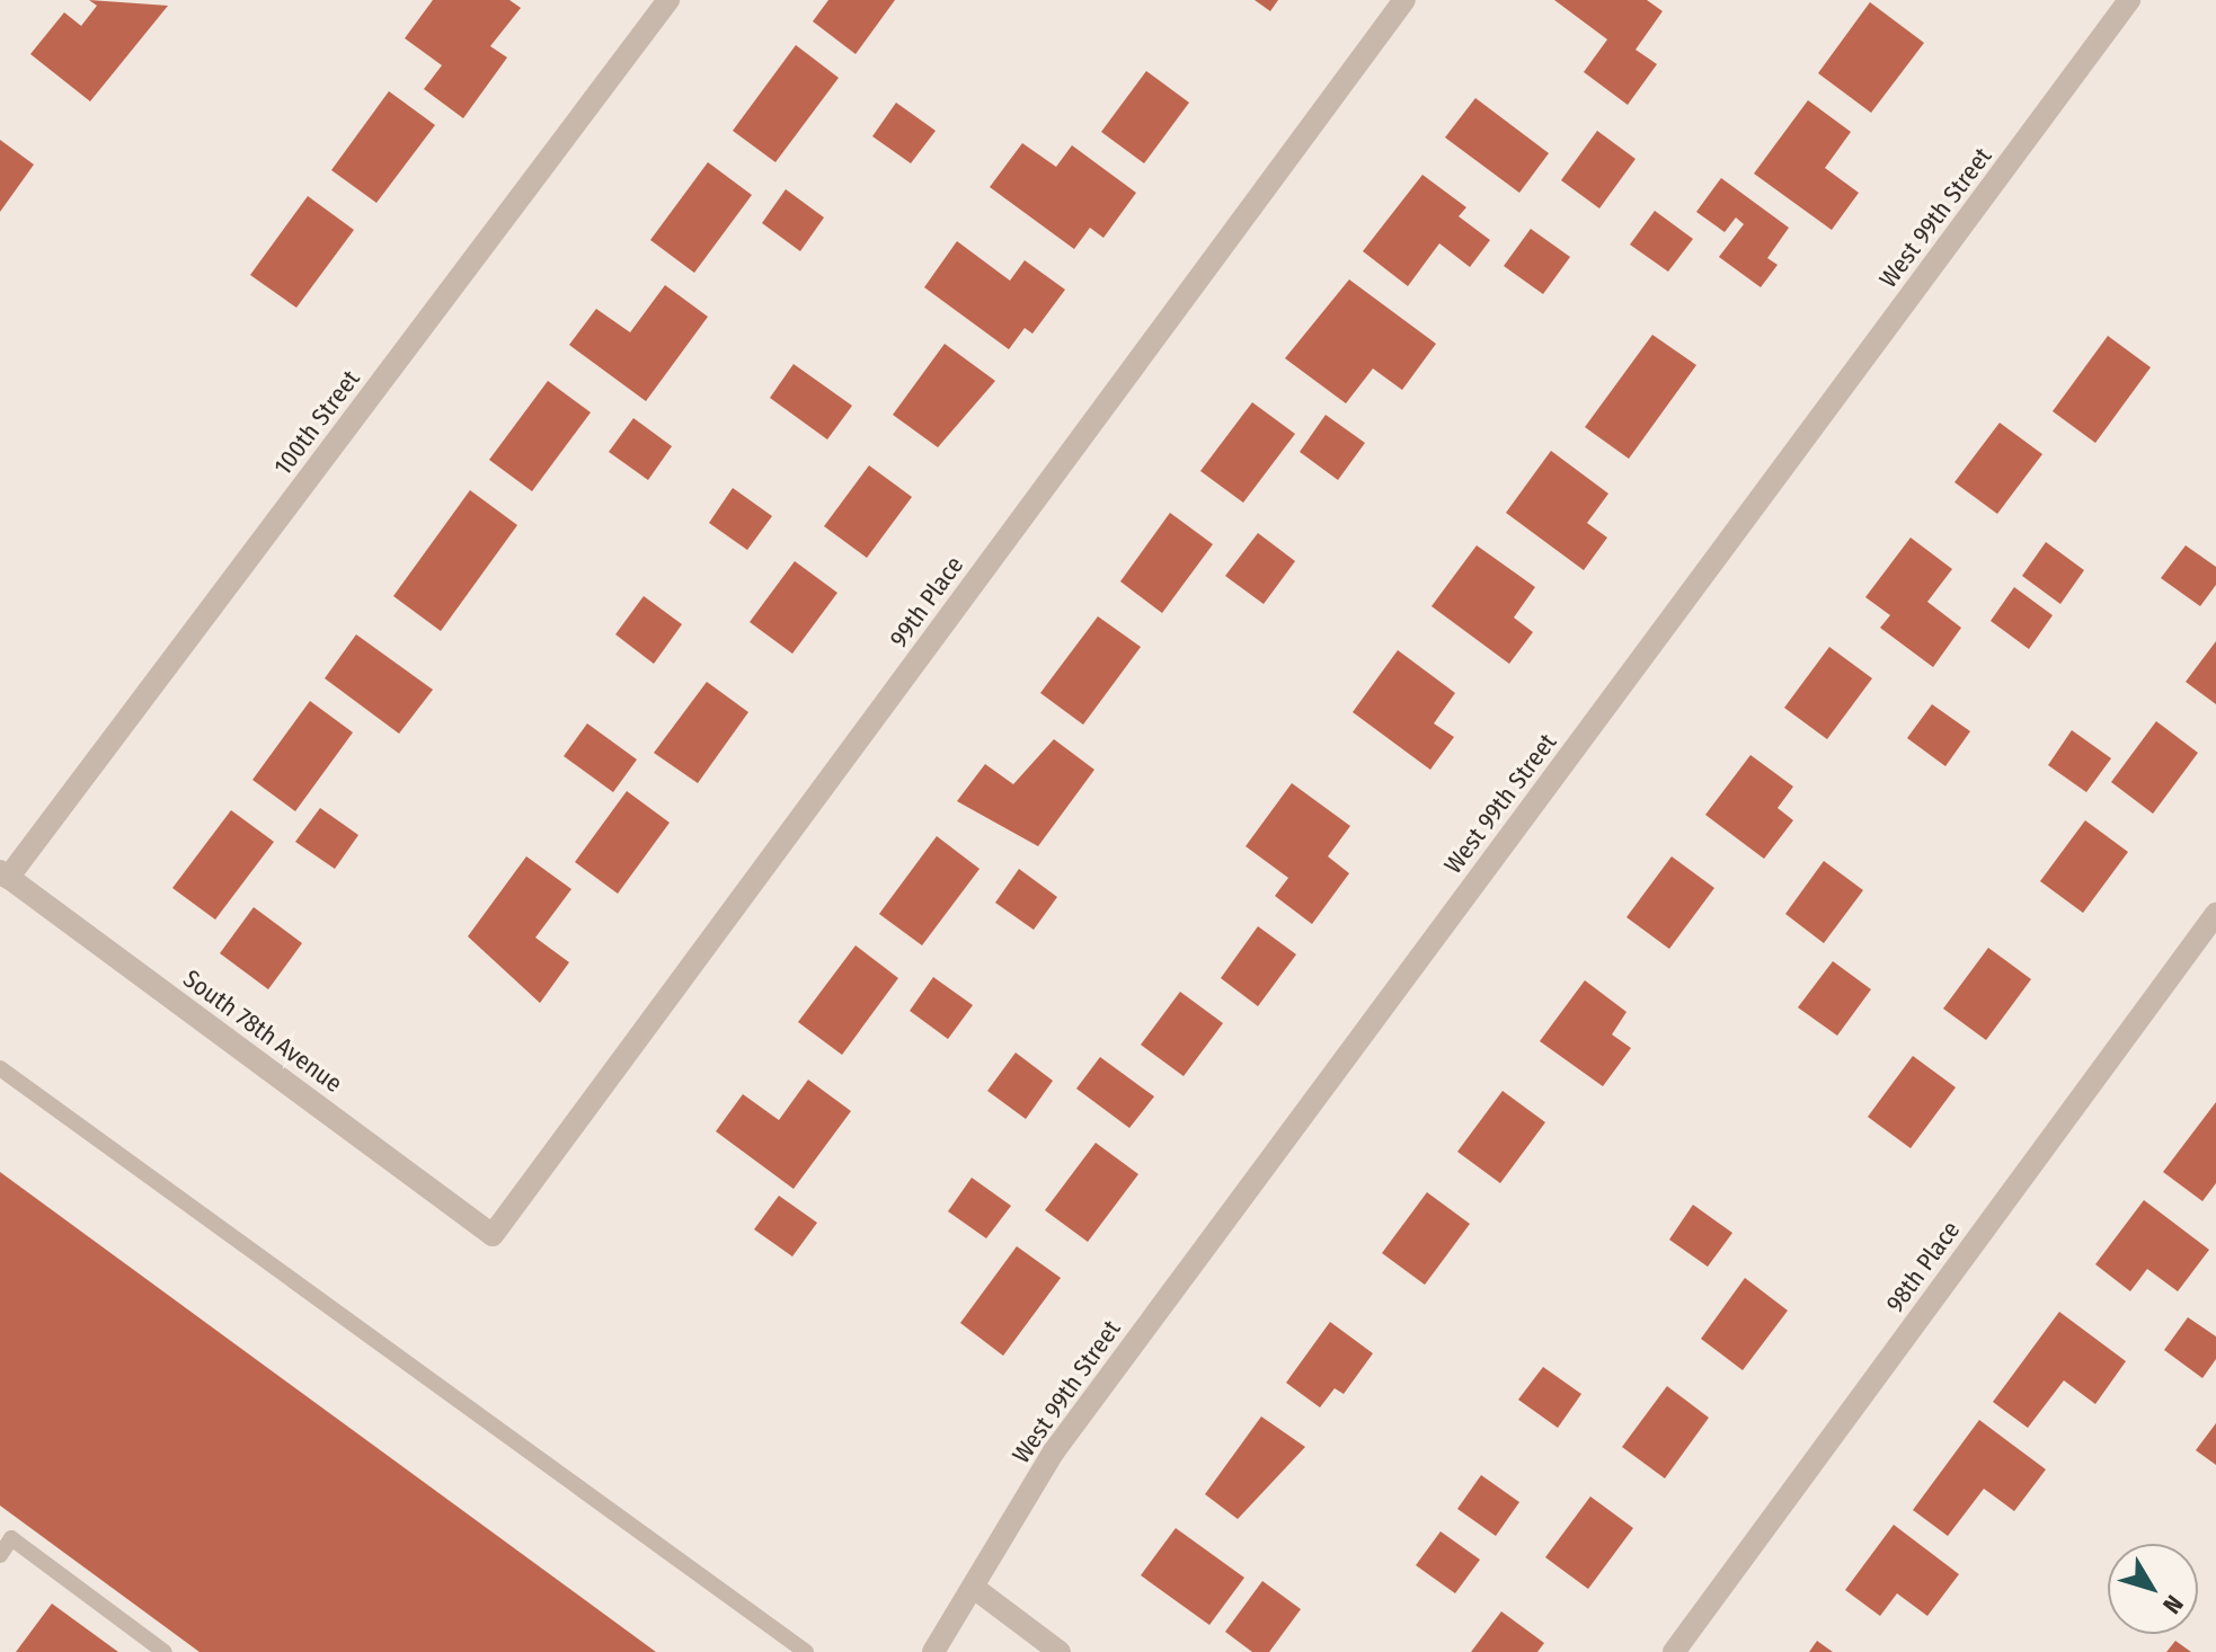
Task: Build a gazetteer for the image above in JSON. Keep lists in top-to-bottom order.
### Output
{
  "streets": {
    "street": [
      "West 99th Street",
      "100th Street",
      "99th Place",
      "South 78th Avenue",
      "98th Place"
    ]
  },
  "crossings": [
    ["100th Street", "South 78th Avenue"],
    ["99th Place", "South 78th Avenue"]
  ],
  "north": "bottom right"
}
